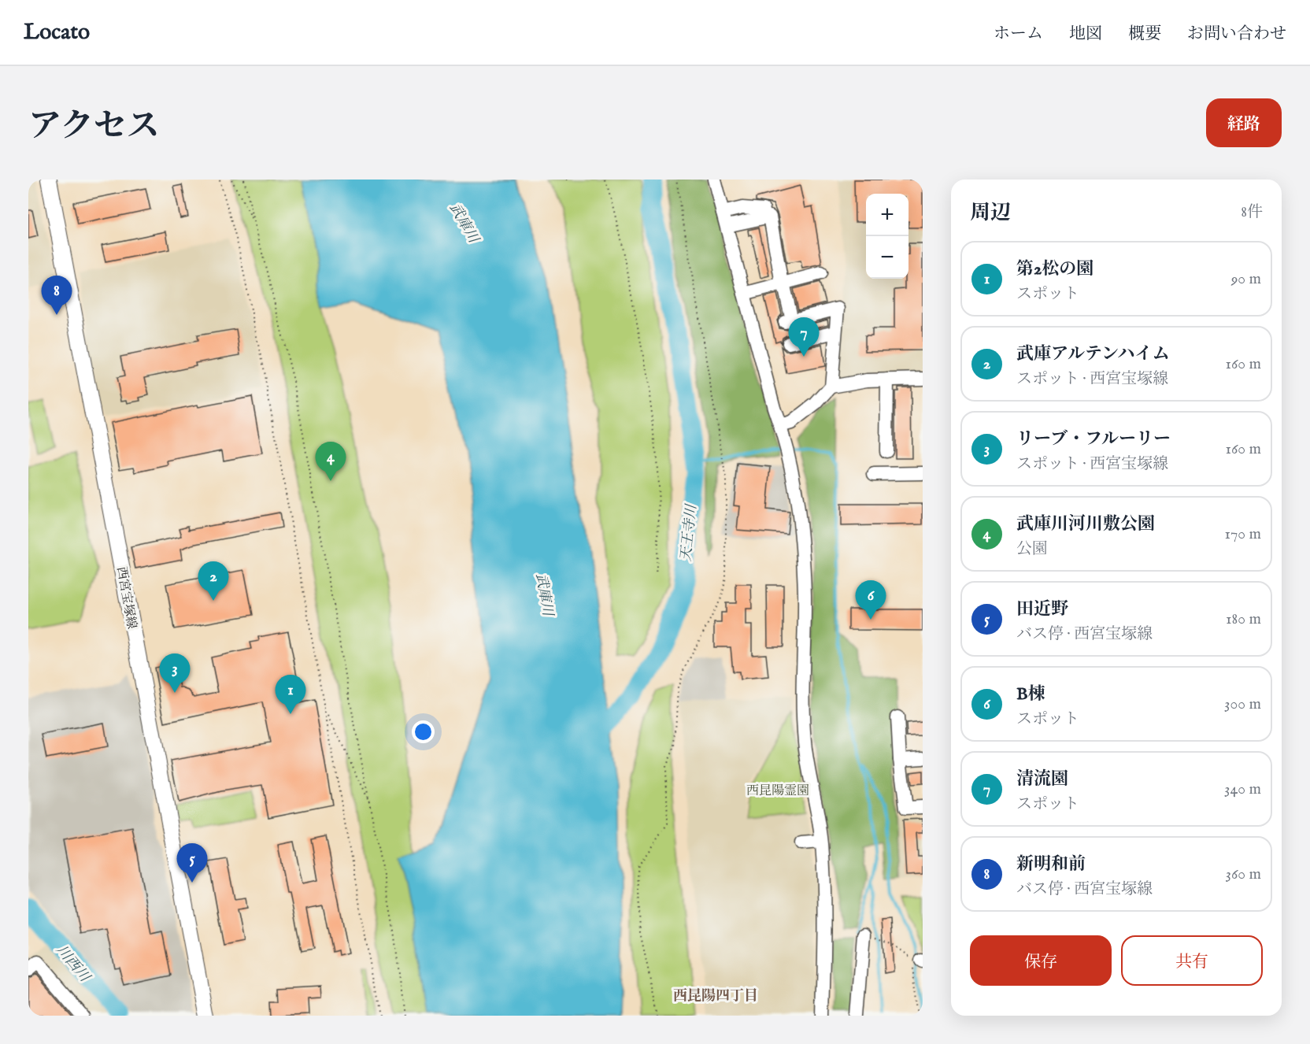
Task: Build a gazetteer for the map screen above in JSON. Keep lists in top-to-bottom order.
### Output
{
  "streets": {
    "main road": ["西宮宝塚線"]
  },
  "districts": ["西昆陽四丁目"],
  "water": ["武庫川", "天王寺川", "川西川"],
  "parks": ["西昆陽霊園"],
  "page": {
    "header": "Locato",
    "nav": [
      "ホーム",
      "地図",
      "概要",
      "お問い合わせ"
    ],
    "title": "アクセス",
    "buttons": [
      "経路",
      ["保存", "共有"]
    ],
    "heading": ["周辺", "8件"],
    "map_buttons": ["+", "−"],
    "list": [
      {
        "mark": "1",
        "name": "第2松の園",
        "note": "スポット",
        "value": "90 m"
      },
      {
        "mark": "2",
        "name": "武庫アルテンハイム",
        "note": "スポット · 西宮宝塚線",
        "value": "160 m"
      },
      {
        "mark": "3",
        "name": "リーブ・フルーリー",
        "note": "スポット · 西宮宝塚線",
        "value": "160 m"
      },
      {
        "mark": "4",
        "name": "武庫川河川敷公園",
        "note": "公園",
        "value": "170 m"
      },
      {
        "mark": "5",
        "name": "田近野",
        "note": "バス停 · 西宮宝塚線",
        "value": "180 m"
      },
      {
        "mark": "6",
        "name": "B棟",
        "note": "スポット",
        "value": "300 m"
      },
      {
        "mark": "7",
        "name": "清流園",
        "note": "スポット",
        "value": "340 m"
      },
      {
        "mark": "8",
        "name": "新明和前",
        "note": "バス停 · 西宮宝塚線",
        "value": "360 m"
      }
    ],
    "pins": [
      "8",
      "7",
      "4",
      "2",
      "6",
      "3",
      "1",
      "5"
    ]
  }
}
